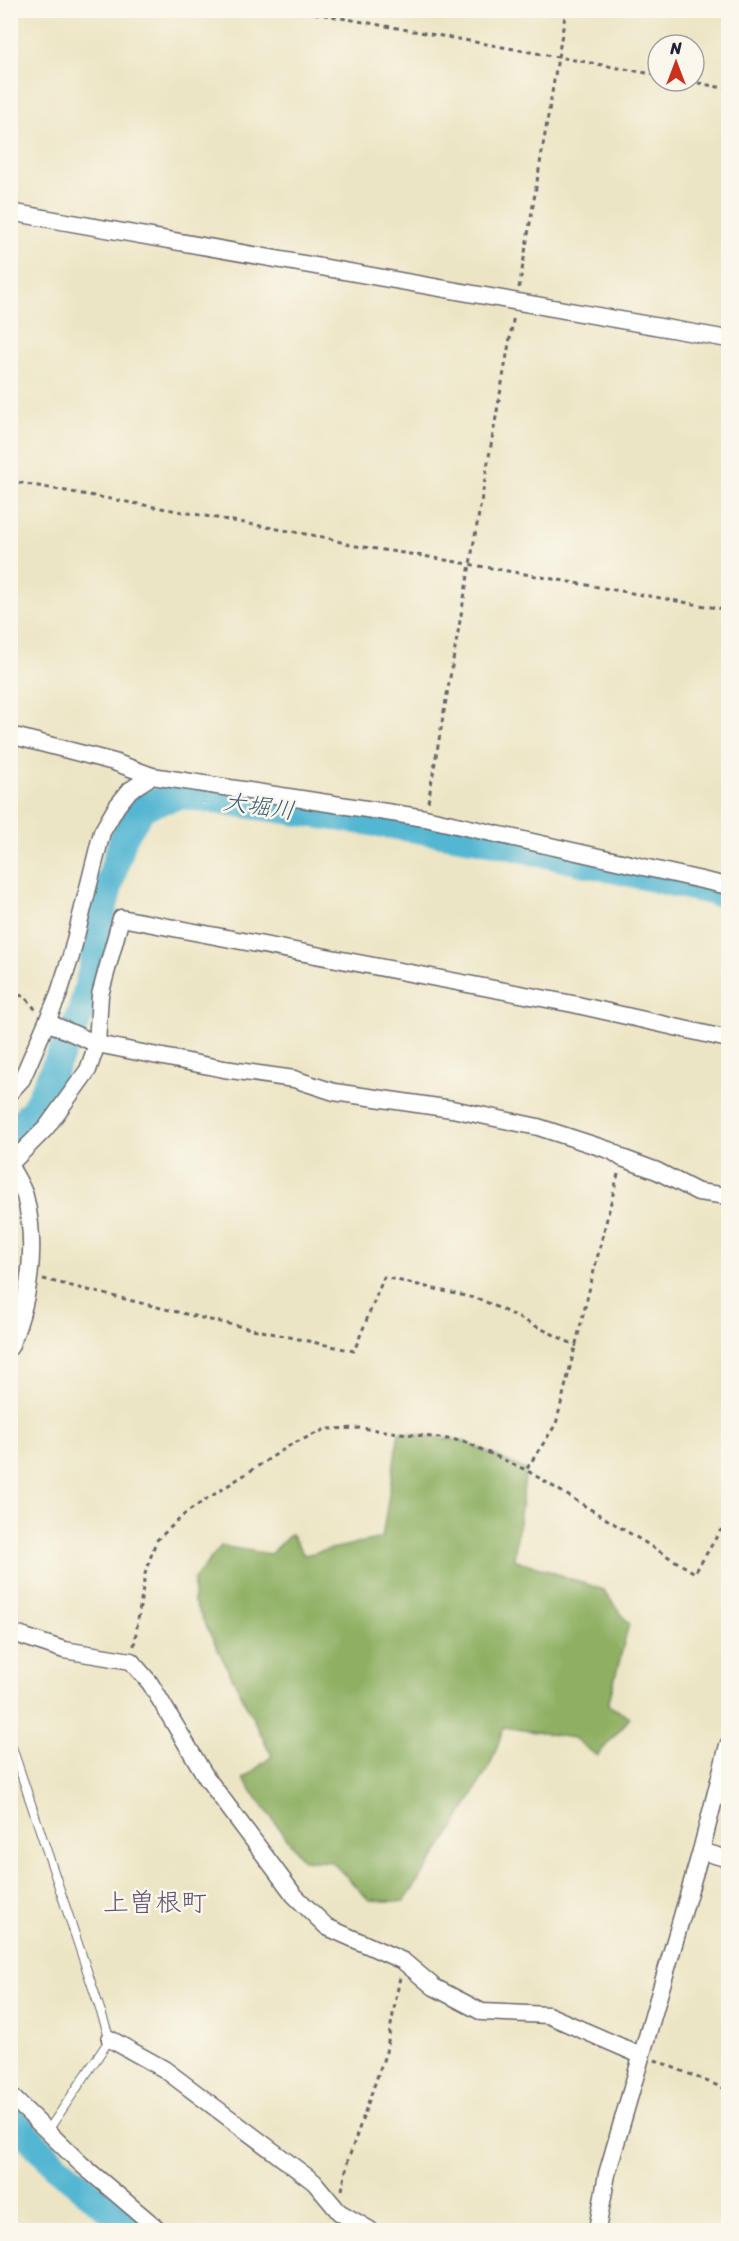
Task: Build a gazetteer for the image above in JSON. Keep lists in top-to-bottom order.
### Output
{
  "districts": ["上曽根町"],
  "water": ["大堀川"],
  "north": "top"
}
